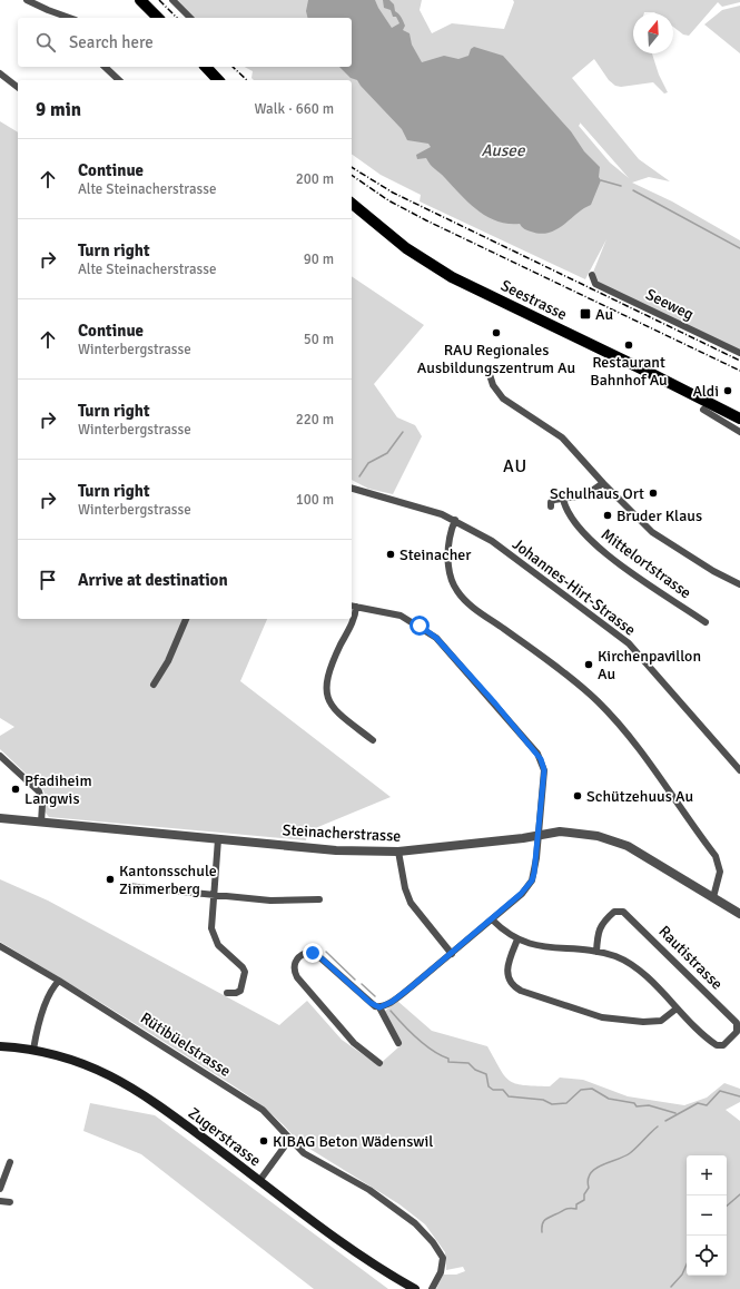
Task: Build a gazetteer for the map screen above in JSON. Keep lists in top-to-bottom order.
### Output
{
  "streets": {
    "main road": ["Seestrasse", "Zugerstrasse"],
    "street": [
      "Seeweg",
      "Mittelortstrasse",
      "Johannes-Hirt-Strasse",
      "Steinacherstrasse",
      "Rautistrasse",
      "Rütibüelstrasse"
    ]
  },
  "districts": ["AU"],
  "water": ["Ausee"],
  "places": {
    "transit": ["Au"],
    "other": [
      "RAU Regionales Ausbildungszentrum Au",
      "Restaurant Bahnhof Au",
      "Aldi",
      "Schulhaus Ort",
      "Bruder Klaus",
      "Steinacher",
      "Kirchenpavillon Au",
      "Pfadiheim Langwis",
      "Schützehuus Au",
      "Kantonsschule Zimmerberg",
      "KIBAG Beton Wädenswil"
    ]
  },
  "north": "top",
  "page": {
    "search": "Search here",
    "heading": ["9 min", "Walk · 660 m"],
    "list": [
      ["Continue", "Alte Steinacherstrasse", "200 m"],
      ["Turn right", "Alte Steinacherstrasse", "90 m"],
      ["Continue", "Winterbergstrasse", "50 m"],
      ["Turn right", "Winterbergstrasse", "220 m"],
      ["Turn right", "Winterbergstrasse", "100 m"],
      "Arrive at destination"
    ],
    "map_buttons": ["+", "−"]
  }
}
